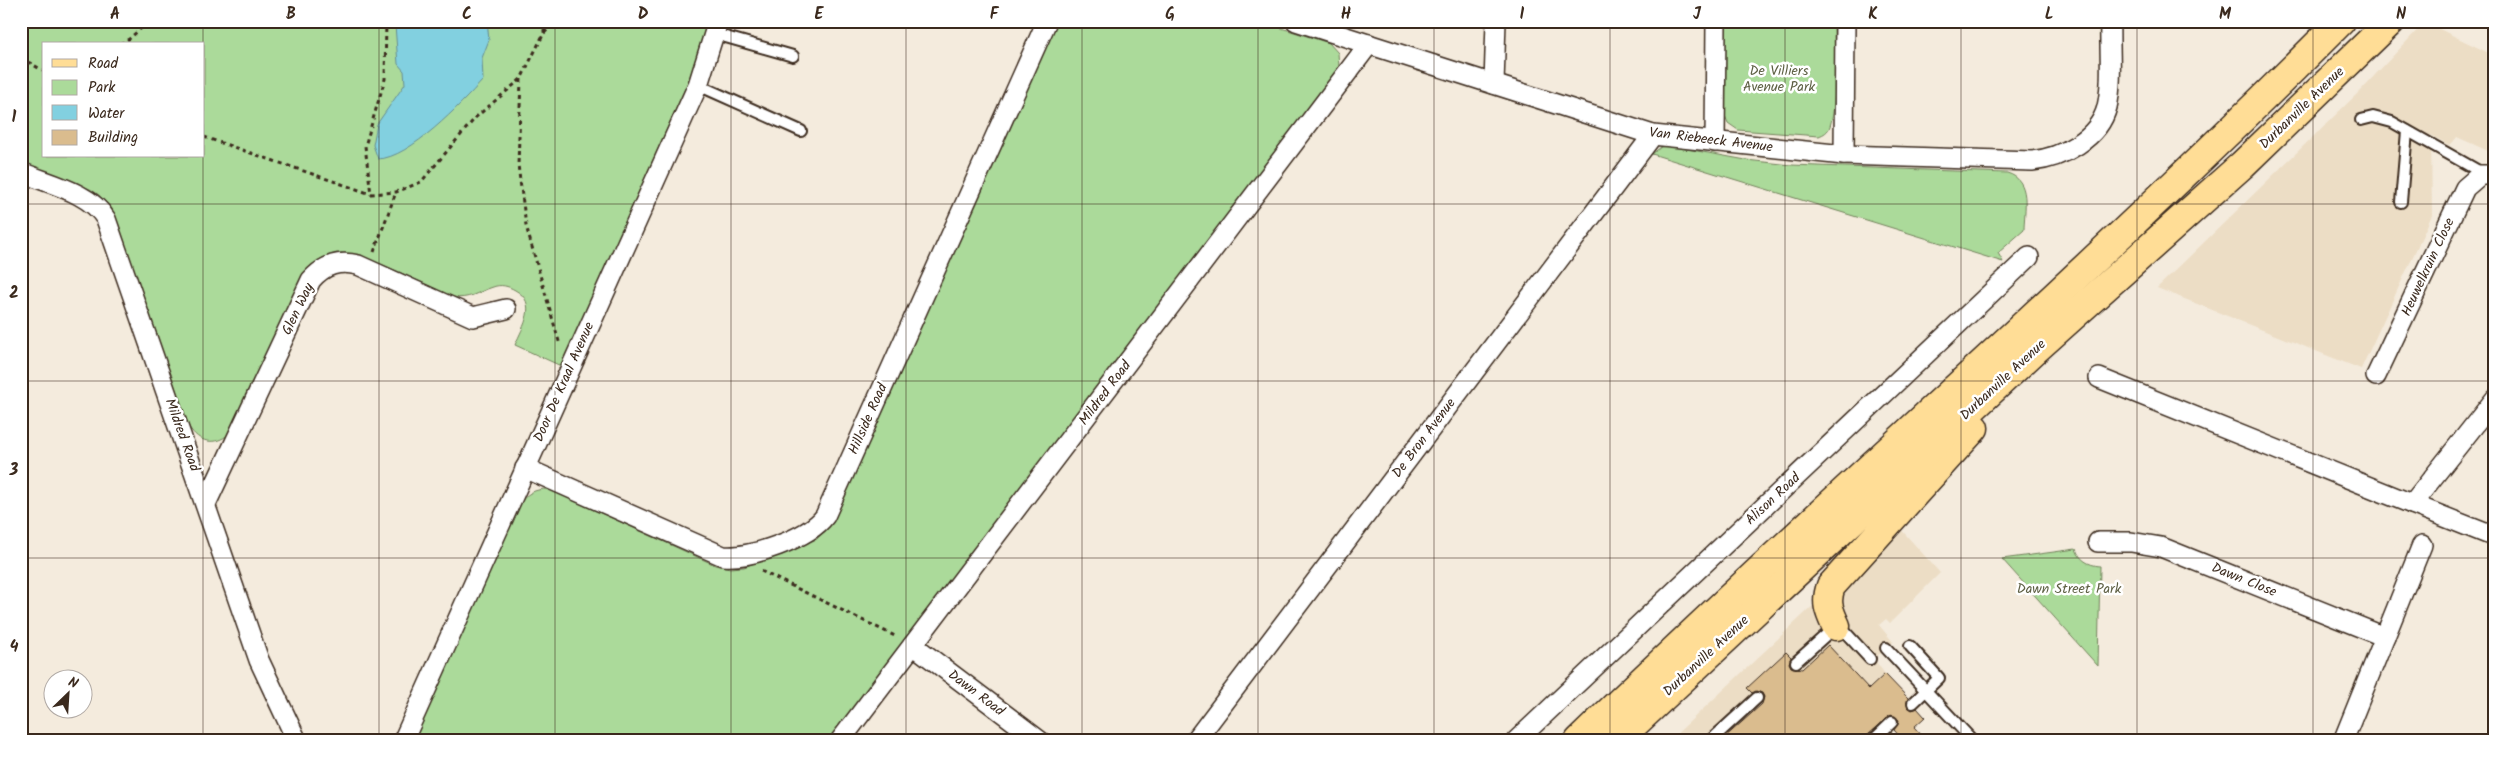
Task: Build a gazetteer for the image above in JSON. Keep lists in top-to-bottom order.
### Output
{
  "streets": {
    "main road": ["Durbanville Avenue"],
    "street": [
      "Van Riebeeck Avenue",
      "Heuwelkruin Close",
      "Glen Way",
      "Door De Kraal Avenue",
      "Mildred Road",
      "Hillside Road",
      "De Bron Avenue",
      "Alison Road",
      "Dawn Close",
      "Dawn Road"
    ]
  },
  "crossings": [
    ["Van Riebeeck Avenue", "Mildred Road"],
    ["Van Riebeeck Avenue", "De Bron Avenue"],
    ["Glen Way", "Mildred Road"],
    ["Door De Kraal Avenue", "Hillside Road"],
    ["Mildred Road", "Dawn Road"]
  ],
  "parks": ["De Villiers Avenue Park", "Dawn Street Park"],
  "legend": [
    "Road",
    "Park",
    "Water",
    "Building"
  ],
  "north": "top right",
  "grid": {
    "columns": [
      "A",
      "B",
      "C",
      "D",
      "E",
      "F",
      "G",
      "H",
      "I",
      "J",
      "K",
      "L",
      "M",
      "N"
    ],
    "rows": [
      "1",
      "2",
      "3",
      "4"
    ]
  }
}
